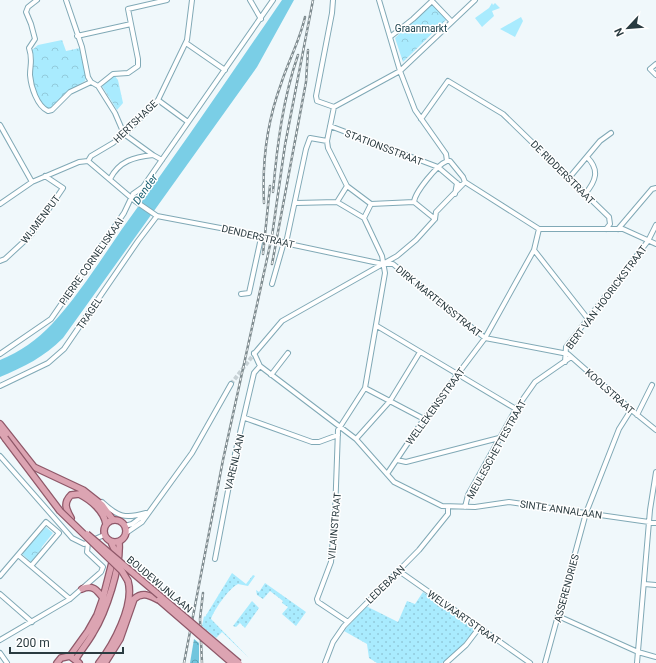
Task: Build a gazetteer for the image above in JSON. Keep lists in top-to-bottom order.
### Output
{
  "streets": {
    "main road": ["BOUDEWIJNLAAN"],
    "street": [
      "HERTSHAGE",
      "STATIONSSTRAAT",
      "DE RIDDERSTRAAT",
      "WIJMENPUT",
      "DENDERSTRAAT",
      "PIERRE CORNELISKAAI",
      "BERT VAN HOORICKSTRAAT",
      "DIRK MARTENSSTRAAT",
      "TRAGEL",
      "KOOLSTRAAT",
      "WELLEKENSSTRAAT",
      "MEULESCHETTESTRAAT",
      "VARENLAAN",
      "SINTE ANNALAAN",
      "VILAINSTRAAT",
      "LEDEBAAN",
      "ASSERENDRIES",
      "WELVAARTSTRAAT"
    ]
  },
  "crossings": [
    ["HERTSHAGE", "WIJMENPUT"],
    ["HERTSHAGE", "DENDERSTRAAT"],
    ["STATIONSSTRAAT", "WELLEKENSSTRAAT"],
    ["DENDERSTRAAT", "PIERRE CORNELISKAAI"],
    ["DENDERSTRAAT", "DIRK MARTENSSTRAAT"],
    ["DENDERSTRAAT", "TRAGEL"],
    ["BERT VAN HOORICKSTRAAT", "DIRK MARTENSSTRAAT"],
    ["BERT VAN HOORICKSTRAAT", "KOOLSTRAAT"],
    ["DIRK MARTENSSTRAAT", "KOOLSTRAAT"],
    ["DIRK MARTENSSTRAAT", "WELLEKENSSTRAAT"],
    ["KOOLSTRAAT", "MEULESCHETTESTRAAT"],
    ["KOOLSTRAAT", "ASSERENDRIES"],
    ["WELLEKENSSTRAAT", "SINTE ANNALAAN"],
    ["MEULESCHETTESTRAAT", "SINTE ANNALAAN"],
    ["VARENLAAN", "SINTE ANNALAAN"],
    ["SINTE ANNALAAN", "LEDEBAAN"],
    ["SINTE ANNALAAN", "ASSERENDRIES"],
    ["VILAINSTRAAT", "LEDEBAAN"],
    ["LEDEBAAN", "WELVAARTSTRAAT"]
  ],
  "water": ["Dender"],
  "parks": ["Graanmarkt"],
  "scale_bar": "200 m",
  "north": "bottom left"
}
